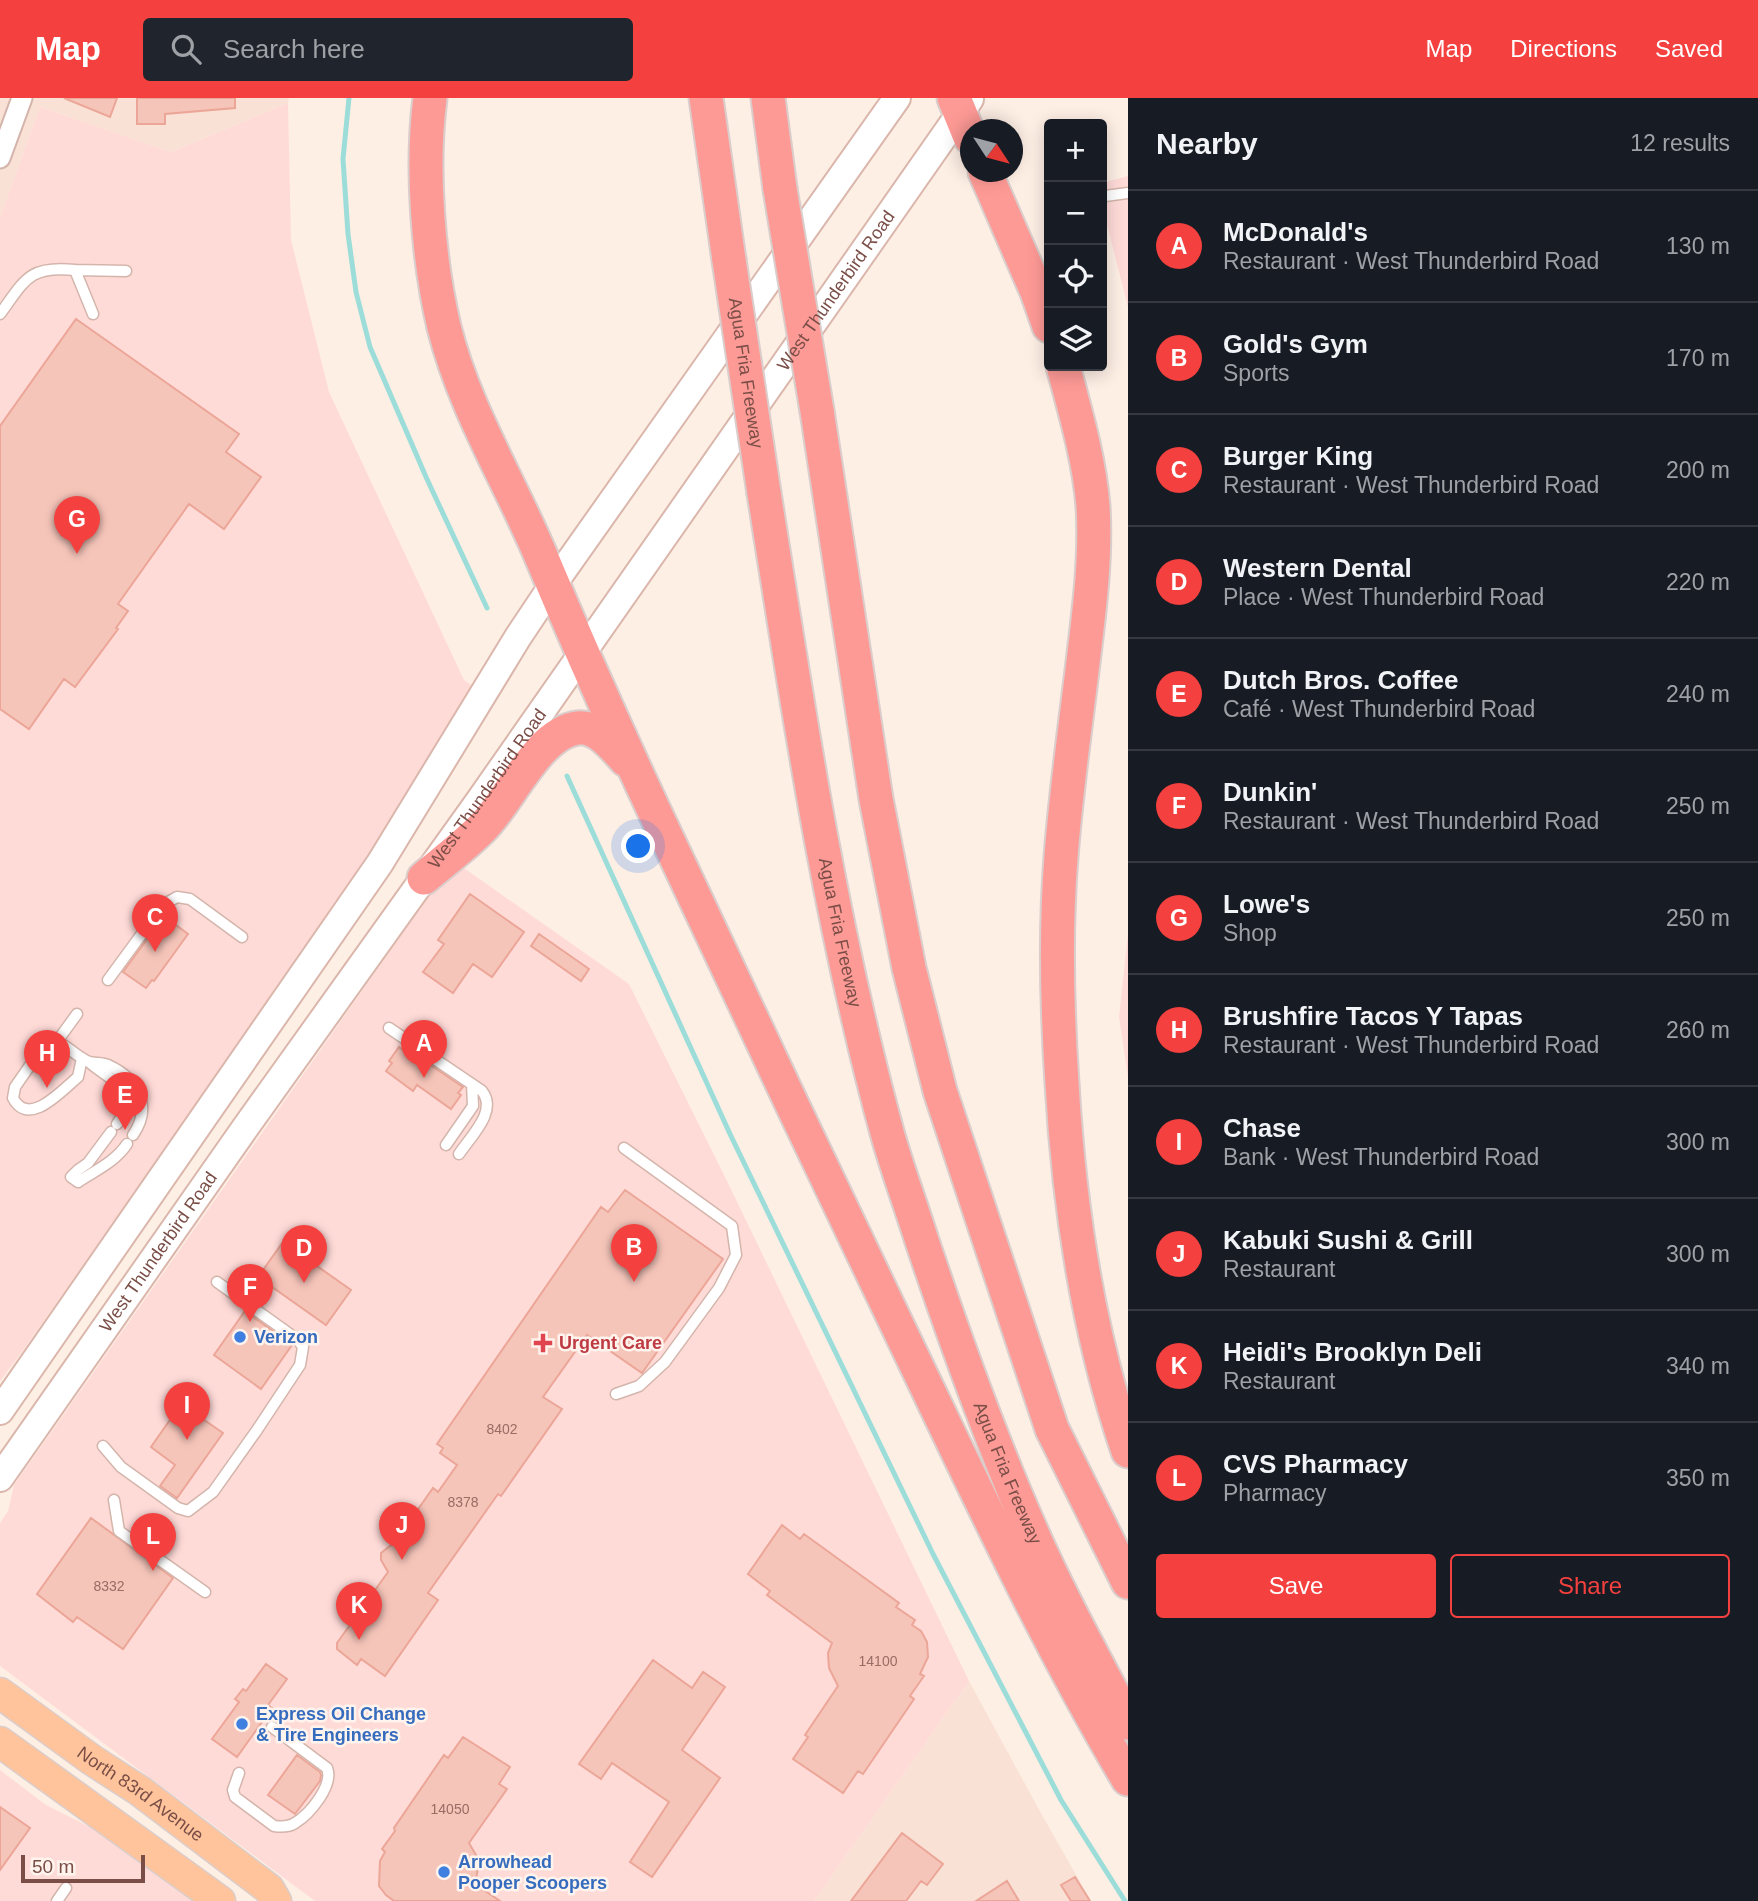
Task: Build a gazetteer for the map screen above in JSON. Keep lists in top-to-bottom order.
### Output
{
  "streets": {
    "highway": ["Agua Fria Freeway"],
    "main road": ["West Thunderbird Road", "North 83rd Avenue"]
  },
  "places": {
    "other": ["Verizon", "Express Oil Change & Tire Engineers", "Arrowhead Pooper Scoopers"],
    "health": ["Urgent Care"]
  },
  "house_numbers": [
    "8402",
    "8378",
    "8332",
    "14100",
    "14050"
  ],
  "scale_bar": "50 m",
  "north": "bottom right",
  "page": {
    "header": "Map",
    "search": "Search here",
    "nav": ["Map", "Directions", "Saved"],
    "heading": ["Nearby", "12 results"],
    "map_buttons": ["+", "−"],
    "list": [
      {
        "mark": "A",
        "name": "McDonald's",
        "note": "Restaurant · West Thunderbird Road",
        "value": "130 m"
      },
      {
        "mark": "B",
        "name": "Gold's Gym",
        "note": "Sports",
        "value": "170 m"
      },
      {
        "mark": "C",
        "name": "Burger King",
        "note": "Restaurant · West Thunderbird Road",
        "value": "200 m"
      },
      {
        "mark": "D",
        "name": "Western Dental",
        "note": "Place · West Thunderbird Road",
        "value": "220 m"
      },
      {
        "mark": "E",
        "name": "Dutch Bros. Coffee",
        "note": "Café · West Thunderbird Road",
        "value": "240 m"
      },
      {
        "mark": "F",
        "name": "Dunkin'",
        "note": "Restaurant · West Thunderbird Road",
        "value": "250 m"
      },
      {
        "mark": "G",
        "name": "Lowe's",
        "note": "Shop",
        "value": "250 m"
      },
      {
        "mark": "H",
        "name": "Brushfire Tacos Y Tapas",
        "note": "Restaurant · West Thunderbird Road",
        "value": "260 m"
      },
      {
        "mark": "I",
        "name": "Chase",
        "note": "Bank · West Thunderbird Road",
        "value": "300 m"
      },
      {
        "mark": "J",
        "name": "Kabuki Sushi & Grill",
        "note": "Restaurant",
        "value": "300 m"
      },
      {
        "mark": "K",
        "name": "Heidi's Brooklyn Deli",
        "note": "Restaurant",
        "value": "340 m"
      },
      {
        "mark": "L",
        "name": "CVS Pharmacy",
        "note": "Pharmacy",
        "value": "350 m"
      }
    ],
    "pins": [
      "G",
      "C",
      "A",
      "H",
      "E",
      "B",
      "D",
      "F",
      "I",
      "J",
      "L",
      "K"
    ],
    "buttons": ["Save", "Share"],
    "scale": "50 m"
  }
}
